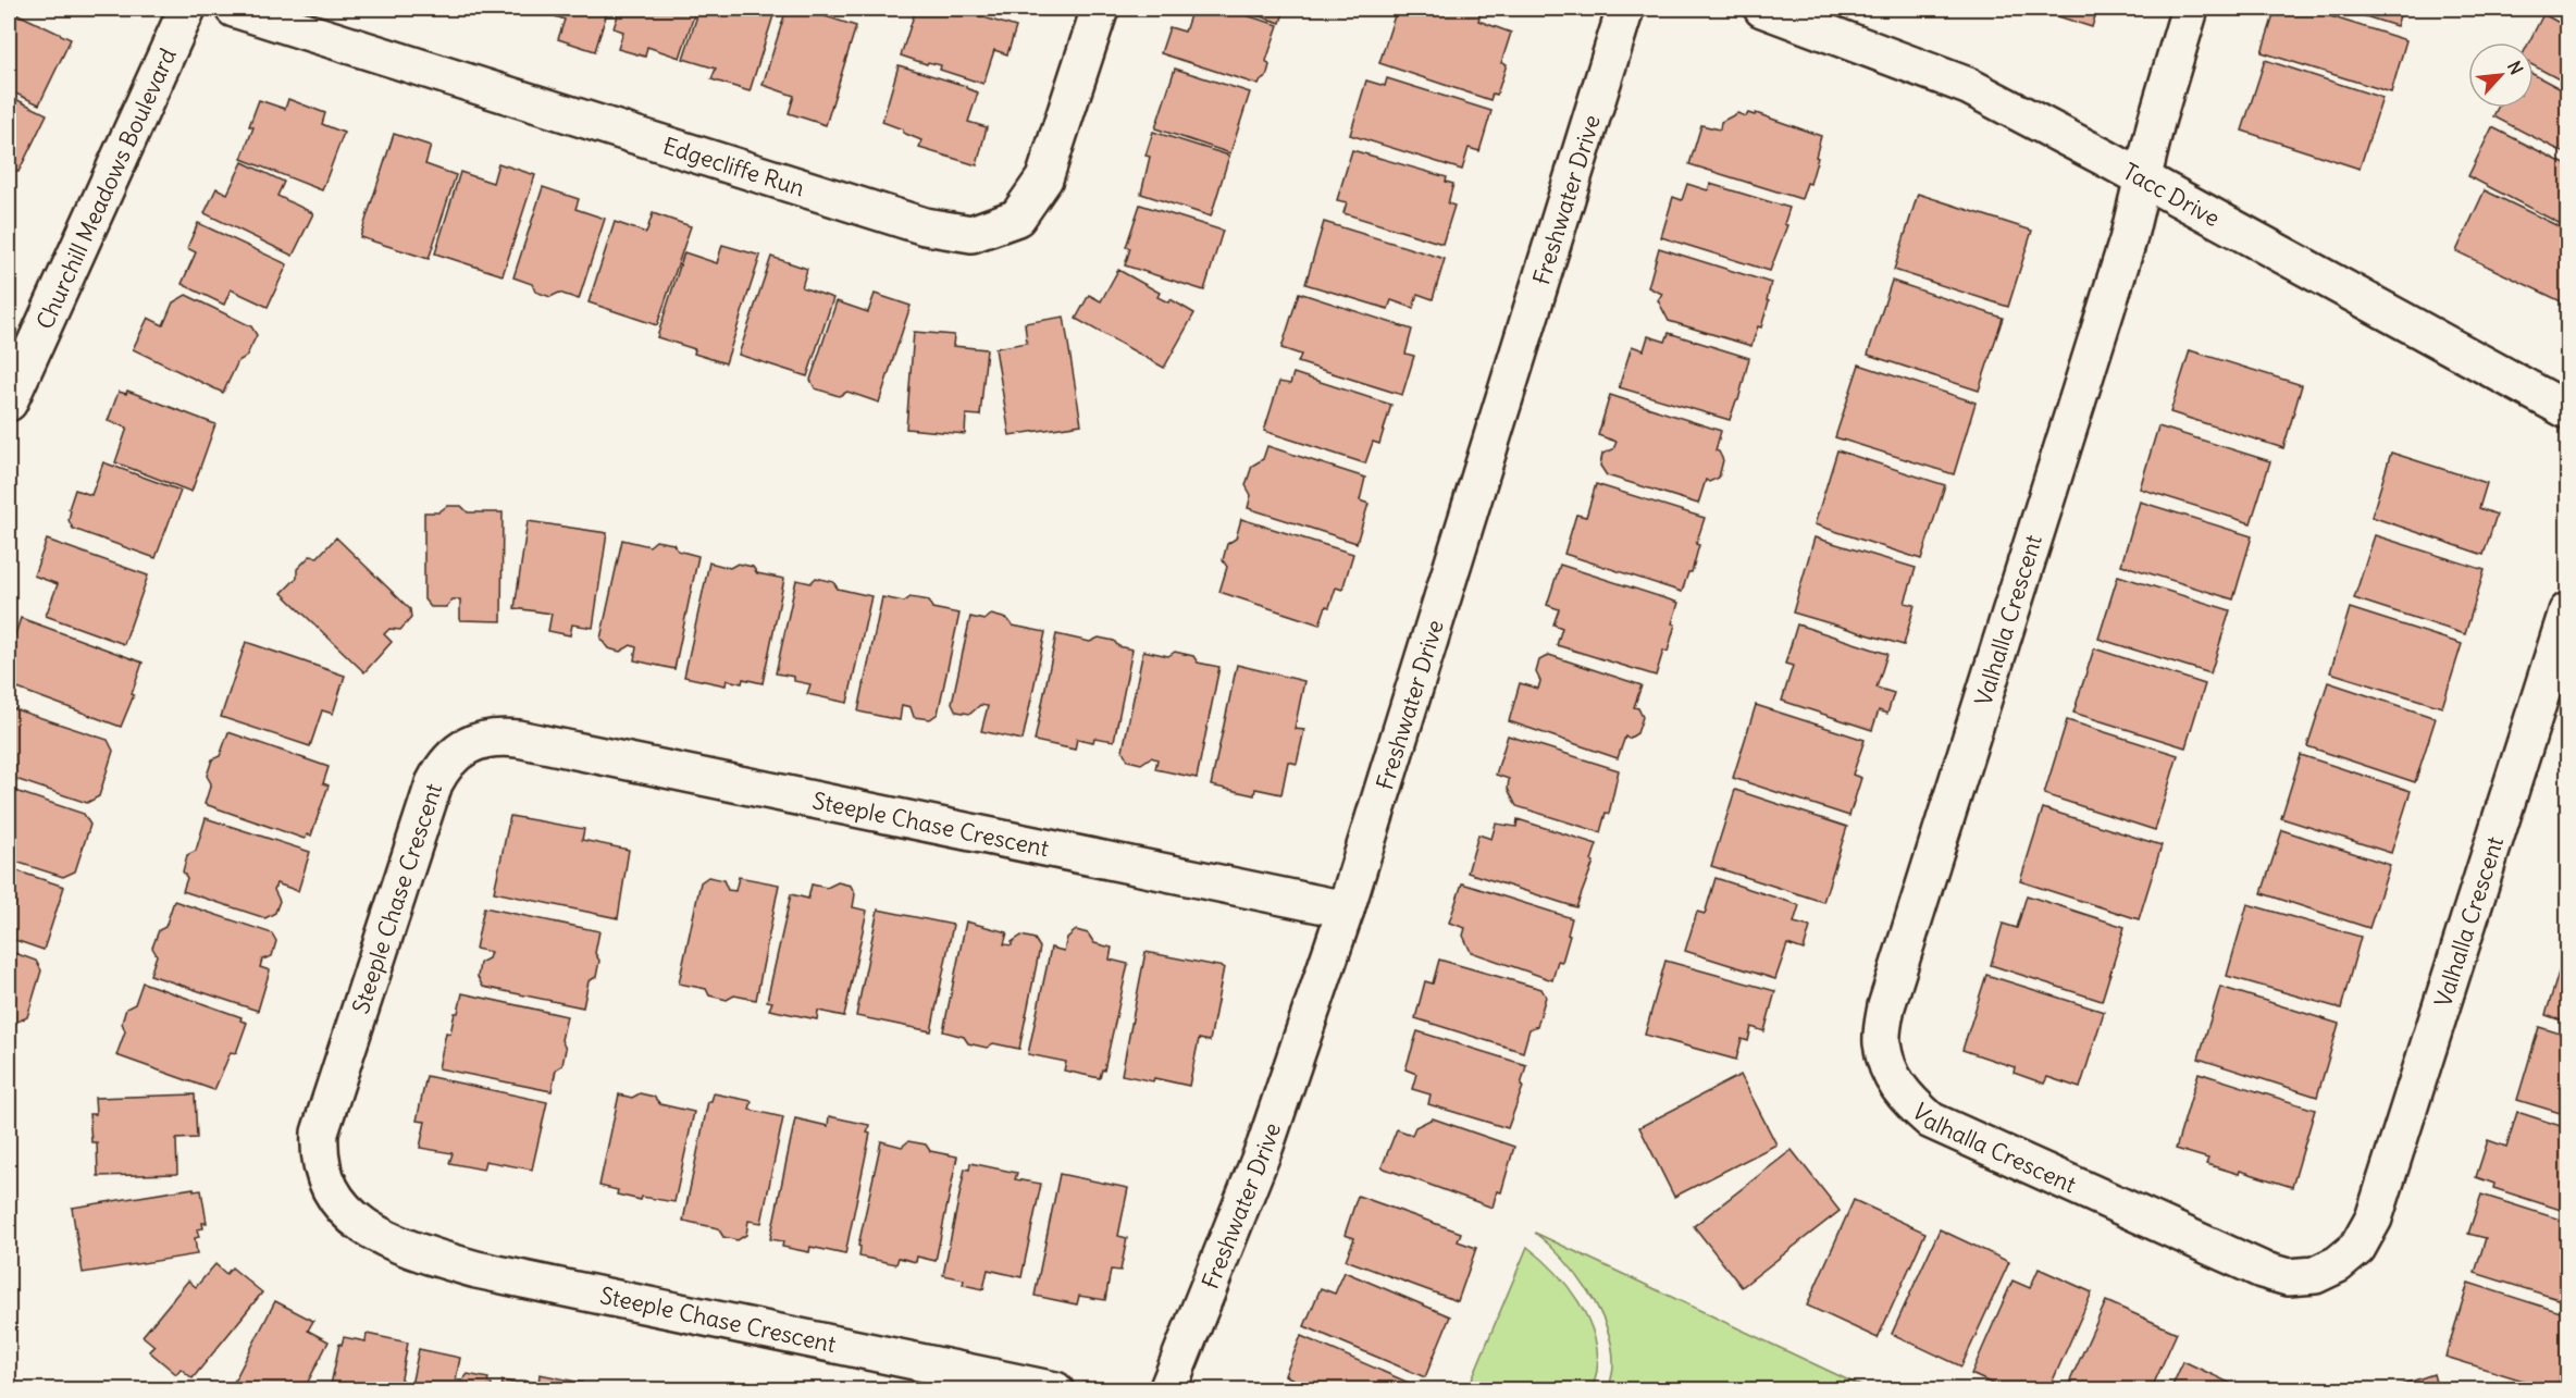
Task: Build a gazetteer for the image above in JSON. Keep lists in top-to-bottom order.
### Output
{
  "streets": {
    "street": [
      "Edgecliffe Run",
      "Churchill Meadows Boulevard",
      "Tacc Drive",
      "Freshwater Drive",
      "Valhalla Crescent",
      "Steeple Chase Crescent"
    ]
  },
  "crossings": [
    ["Tacc Drive", "Valhalla Crescent"],
    ["Freshwater Drive", "Steeple Chase Crescent"]
  ],
  "north": "top right"
}
